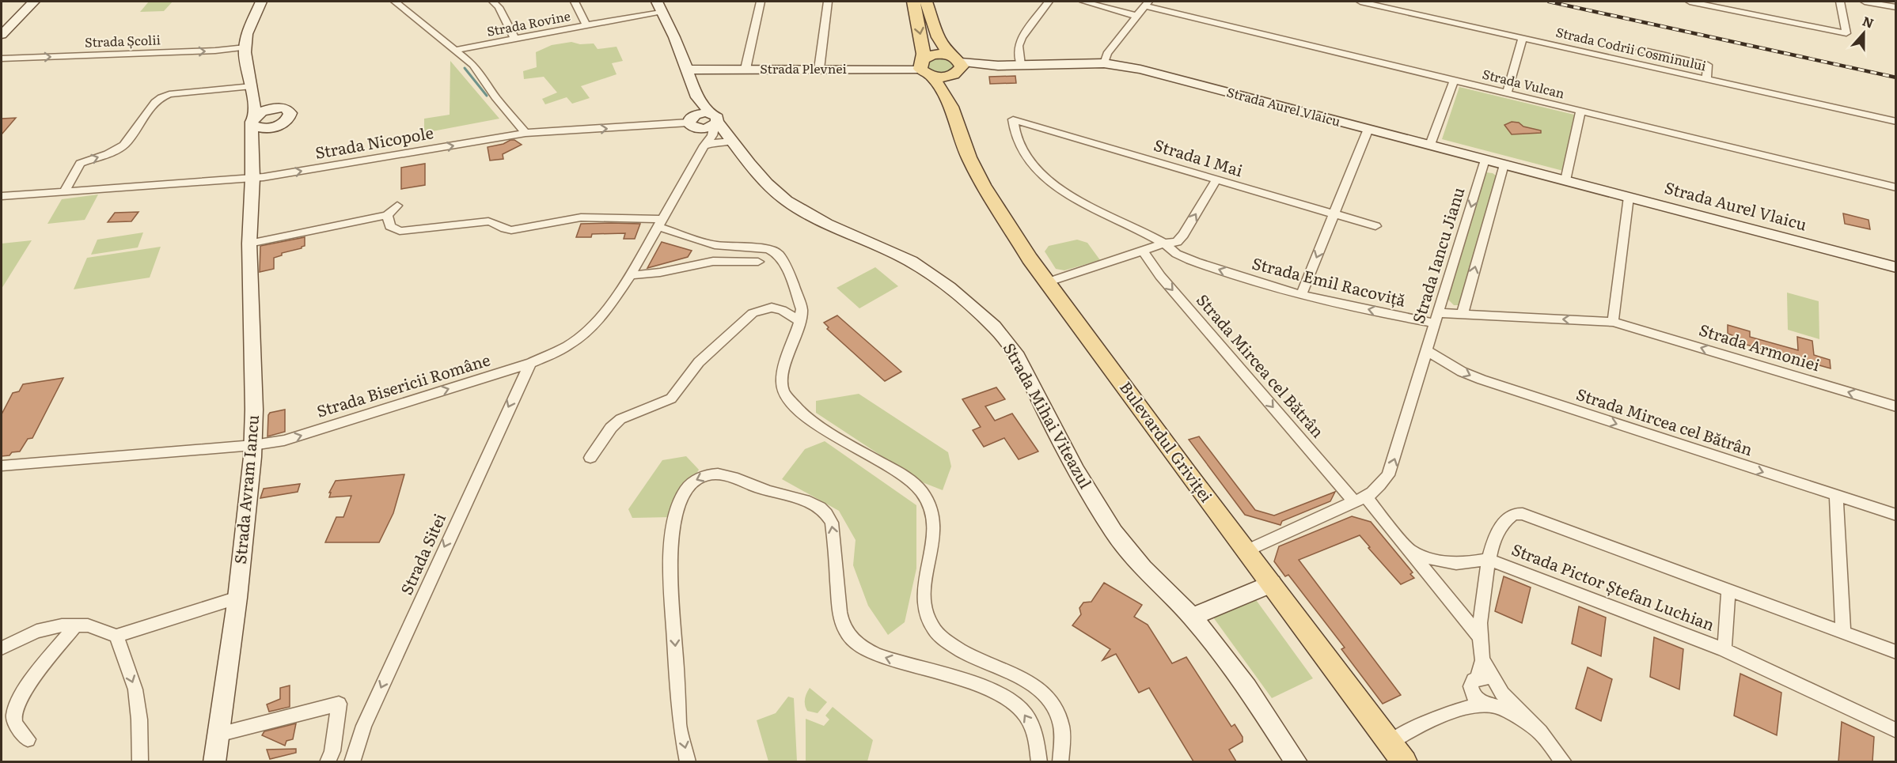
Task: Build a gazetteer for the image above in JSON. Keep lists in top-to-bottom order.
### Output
{
  "streets": {
    "main road": ["Bulevardul Griviței"],
    "street": [
      "Strada Rovine",
      "Strada Școlii",
      "Strada Codrii Cosminului",
      "Strada Plevnei",
      "Strada Vulcan",
      "Strada Aurel Vlaicu",
      "Strada Nicopole",
      "Strada 1 Mai",
      "Strada Iancu Jianu",
      "Strada Emil Racoviță",
      "Strada Armoniei",
      "Strada Mircea cel Bătrân",
      "Strada Bisericii Române",
      "Strada Mihai Viteazul",
      "Strada Avram Iancu",
      "Strada Sitei",
      "Strada Pictor Ștefan Luchian"
    ]
  },
  "crossings": [
    ["Strada Școlii", "Strada Avram Iancu"],
    ["Strada Plevnei", "Bulevardul Griviței"],
    ["Strada Aurel Vlaicu", "Strada Iancu Jianu"],
    ["Strada Aurel Vlaicu", "Bulevardul Griviței"],
    ["Strada Nicopole", "Strada Mihai Viteazul"],
    ["Strada Nicopole", "Strada Avram Iancu"],
    ["Strada 1 Mai", "Strada Emil Racoviță"],
    ["Strada Iancu Jianu", "Strada Emil Racoviță"],
    ["Strada Iancu Jianu", "Strada Mircea cel Bătrân"],
    ["Strada Emil Racoviță", "Strada Armoniei"],
    ["Strada Mircea cel Bătrân", "Strada Pictor Ștefan Luchian"],
    ["Strada Bisericii Române", "Strada Mihai Viteazul"],
    ["Strada Bisericii Române", "Strada Avram Iancu"],
    ["Strada Bisericii Române", "Strada Sitei"]
  ],
  "one_way": [
    "Strada Școlii",
    "Strada Emil Racoviță",
    "Strada Armoniei",
    "Strada Mircea cel Bătrân",
    "Strada Sitei"
  ],
  "north": "top"
}
